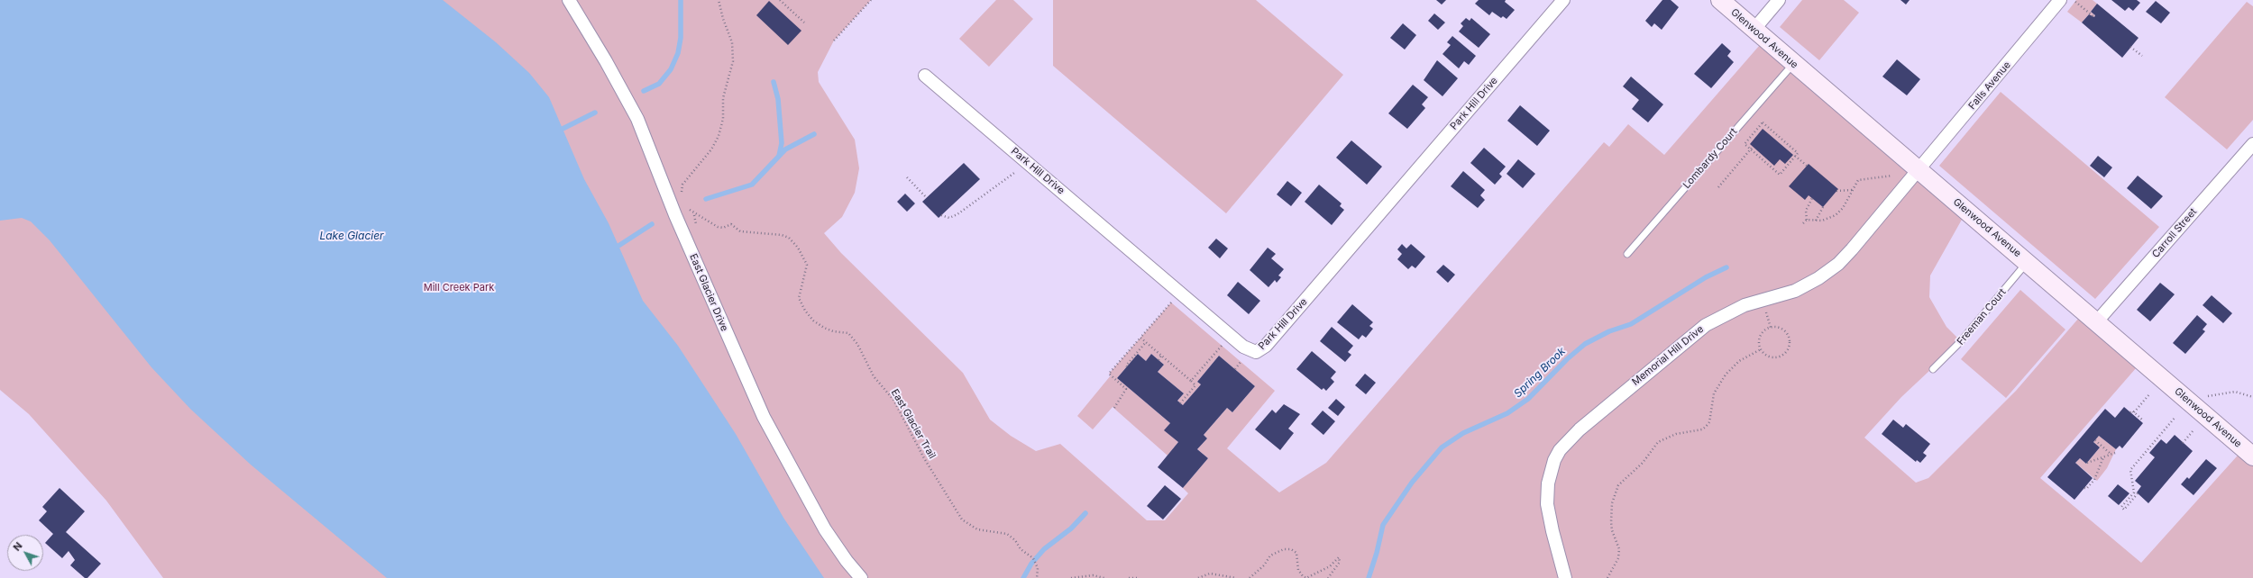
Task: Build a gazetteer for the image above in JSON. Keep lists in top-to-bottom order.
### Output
{
  "streets": {
    "main road": ["Glenwood Avenue"],
    "street": [
      "Falls Avenue",
      "Park Hill Drive",
      "Carroll Street",
      "East Glacier Drive",
      "Memorial Hill Drive"
    ],
    "lane": ["Lombardy Court", "Freeman Court"],
    "path": ["East Glacier Trail"]
  },
  "crossings": [
    ["Glenwood Avenue", "Falls Avenue"],
    ["Glenwood Avenue", "Lombardy Court"],
    ["Glenwood Avenue", "Carroll Street"],
    ["Glenwood Avenue", "Freeman Court"],
    ["Glenwood Avenue", "Memorial Hill Drive"],
    ["Falls Avenue", "Memorial Hill Drive"]
  ],
  "water": ["Lake Glacier", "Spring Brook"],
  "parks": ["Mill Creek Park"],
  "north": "top left"
}
